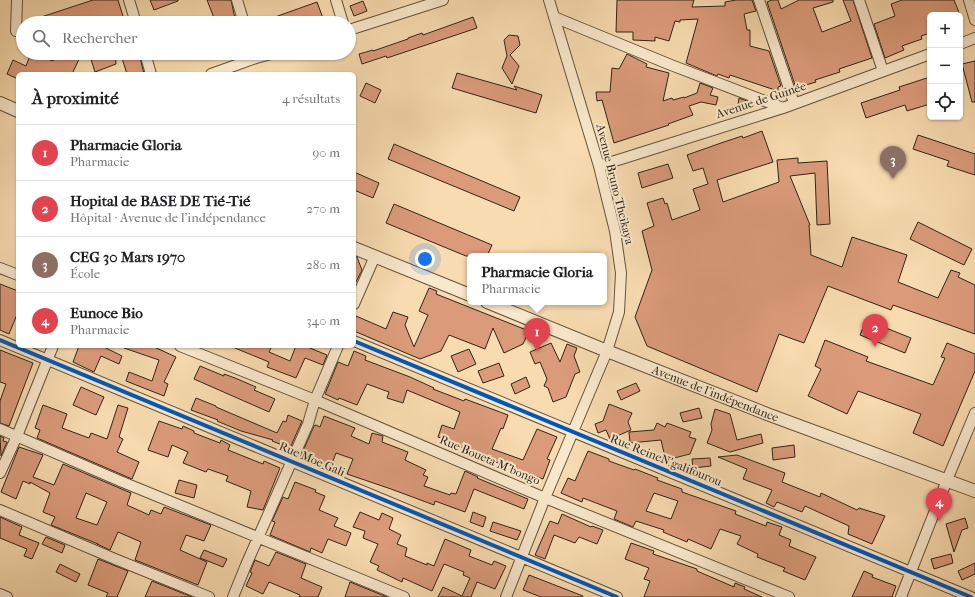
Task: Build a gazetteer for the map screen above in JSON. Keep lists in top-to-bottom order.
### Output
{
  "streets": {
    "street": [
      "Avenue de Guinée",
      "Avenue Bruno Thcikaya",
      "Avenue de l'indépendance",
      "Rue Moe Gali",
      "Rue Boueta M'bongo",
      "Rue ReineN'galifourou"
    ]
  },
  "crossings": [
    ["Avenue de Guinée", "Avenue Bruno Thcikaya"],
    ["Avenue Bruno Thcikaya", "Avenue de l'indépendance"],
    ["Avenue Bruno Thcikaya", "Rue Moe Gali"],
    ["Avenue Bruno Thcikaya", "Rue Boueta M'bongo"],
    ["Avenue Bruno Thcikaya", "Rue ReineN'galifourou"]
  ],
  "page": {
    "map_buttons": ["+", "−"],
    "search": "Rechercher",
    "heading": ["À proximité", "4 résultats"],
    "list": [
      {
        "mark": "1",
        "name": "Pharmacie Gloria",
        "note": "Pharmacie",
        "value": "90 m"
      },
      {
        "mark": "2",
        "name": "Hopital de BASE DE Tié-Tié",
        "note": "Hôpital · Avenue de l'indépendance",
        "value": "270 m"
      },
      {
        "mark": "3",
        "name": "CEG 30 Mars 1970",
        "note": "École",
        "value": "280 m"
      },
      {
        "mark": "4",
        "name": "Eunoce Bio",
        "note": "Pharmacie",
        "value": "340 m"
      }
    ],
    "pins": [
      "3",
      "2",
      "1",
      "4"
    ],
    "popup": ["Pharmacie Gloria", "Pharmacie"]
  }
}
